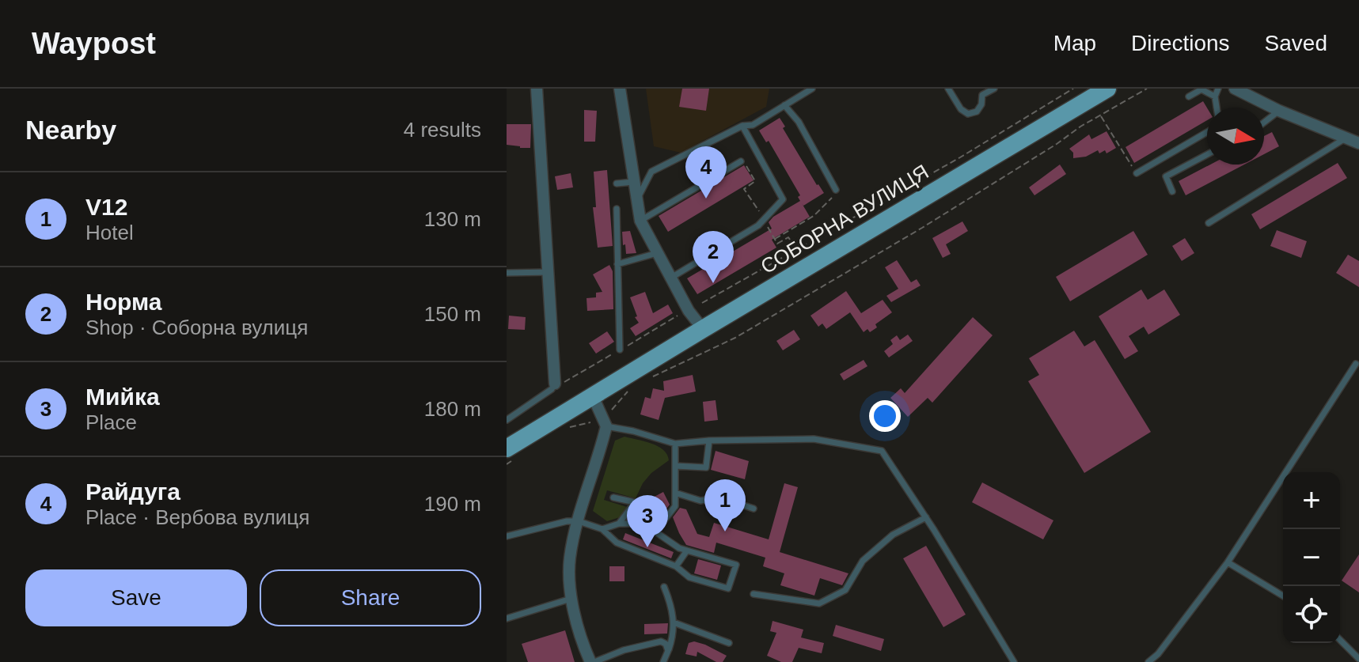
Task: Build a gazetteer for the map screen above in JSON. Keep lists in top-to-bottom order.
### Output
{
  "streets": {
    "main road": ["СОБОРНА ВУЛИЦЯ"]
  },
  "north": "right",
  "page": {
    "header": "Waypost",
    "nav": ["Map", "Directions", "Saved"],
    "heading": ["Nearby", "4 results"],
    "pins": [
      "4",
      "2",
      "1",
      "3"
    ],
    "list": [
      {
        "mark": "1",
        "name": "V12",
        "note": "Hotel",
        "value": "130 m"
      },
      {
        "mark": "2",
        "name": "Норма",
        "note": "Shop · Соборна вулиця",
        "value": "150 m"
      },
      {
        "mark": "3",
        "name": "Мийка",
        "note": "Place",
        "value": "180 m"
      },
      {
        "mark": "4",
        "name": "Райдуга",
        "note": "Place · Вербова вулиця",
        "value": "190 m"
      }
    ],
    "map_buttons": ["+", "−"],
    "buttons": ["Save", "Share"]
  }
}
